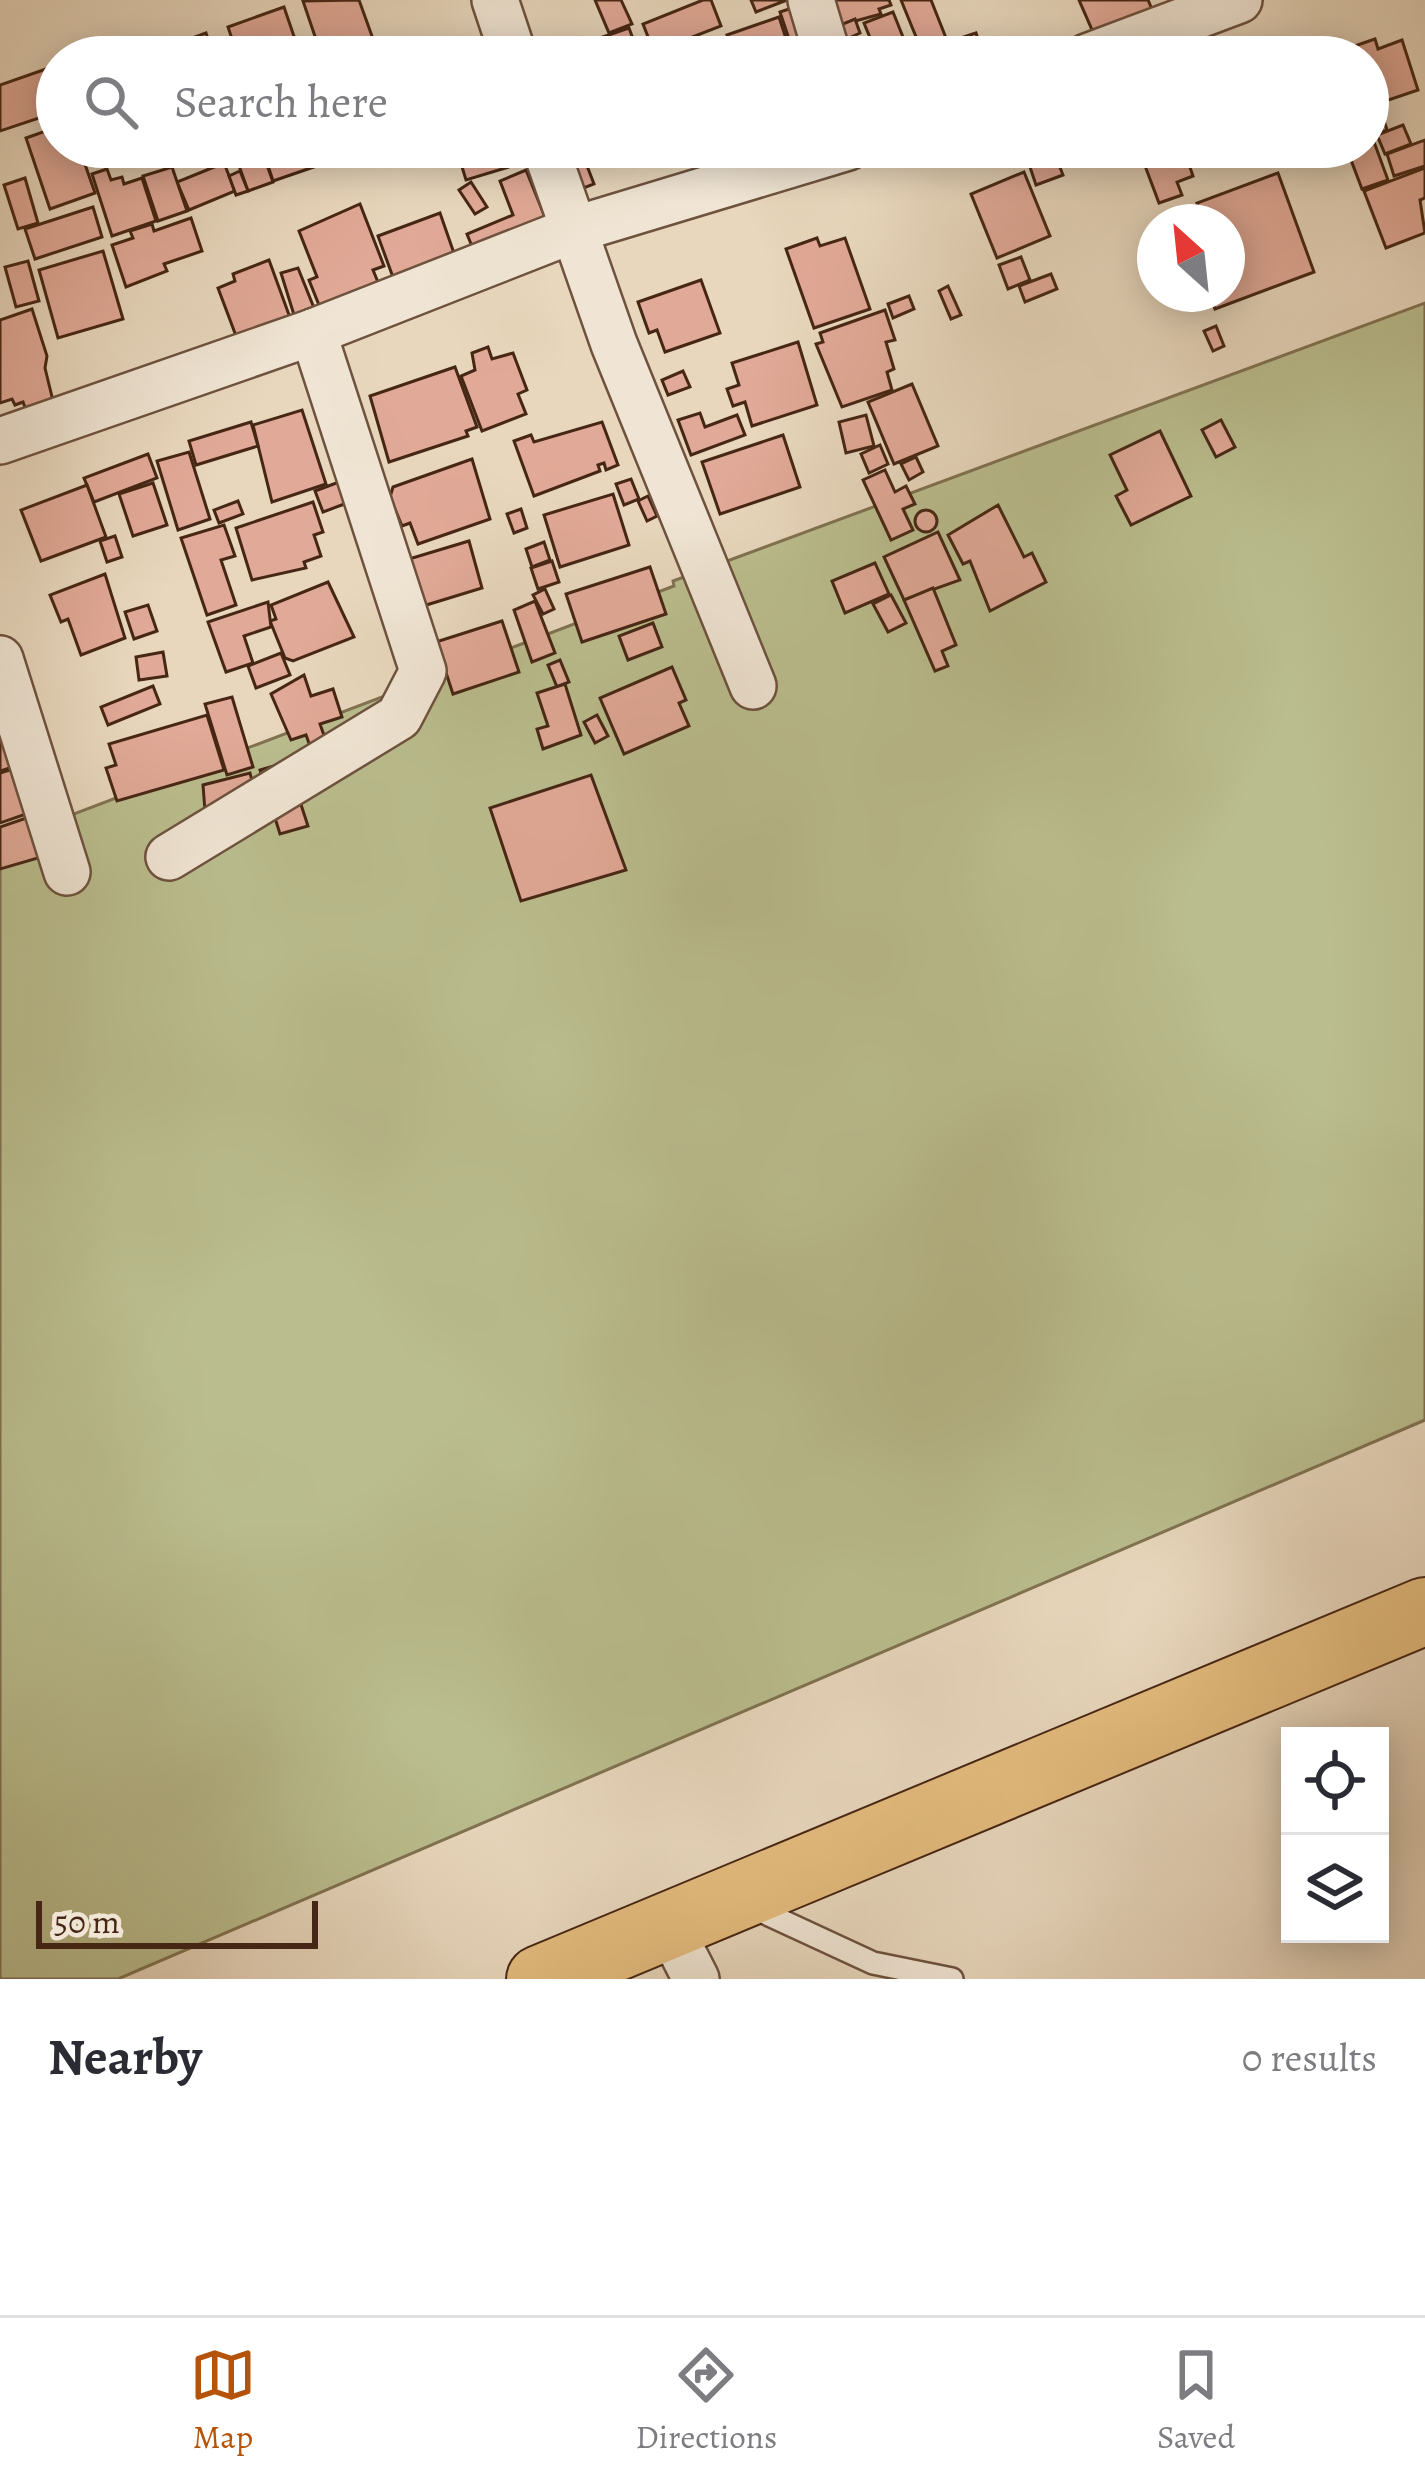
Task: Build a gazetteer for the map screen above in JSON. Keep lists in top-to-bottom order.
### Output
{
  "scale_bar": "50 m",
  "north": "top left",
  "page": {
    "search": "Search here",
    "scale": "50 m",
    "heading": ["Nearby", "0 results"],
    "nav": ["Map", "Directions", "Saved"]
  }
}
